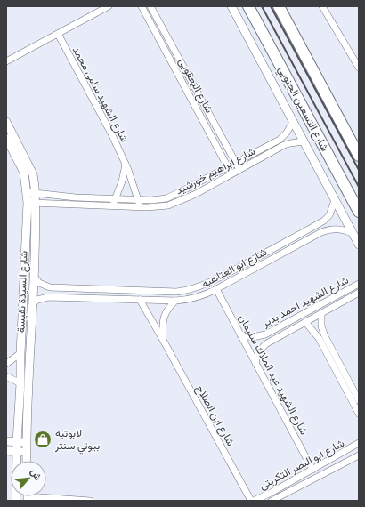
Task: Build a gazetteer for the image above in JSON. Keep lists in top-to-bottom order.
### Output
{
  "streets": {
    "highway": ["شارع التسعين الجنوبي"],
    "street": [
      "شارع اليعقوبى",
      "شارع الشهيد سامى محمد",
      "شارع ابراهيم خورشيد",
      "شارع ابو العتاهيه",
      "شارع السيدة نفيسة",
      "شارع الشهيد احمد بدير",
      "شارع الشهيد عبد الملاك سليمان",
      "شارع ابن الصلاح",
      "شارع ابو النصر التكريتى"
    ]
  },
  "crossings": [
    ["شارع اليعقوبى", "شارع ابراهيم خورشيد"],
    ["شارع الشهيد سامى محمد", "شارع ابراهيم خورشيد"],
    ["شارع ابراهيم خورشيد", "شارع السيدة نفيسة"],
    ["شارع ابو العتاهيه", "شارع السيدة نفيسة"],
    ["شارع ابو العتاهيه", "شارع الشهيد عبد الملاك سليمان"],
    ["شارع ابو العتاهيه", "شارع ابن الصلاح"],
    ["شارع الشهيد احمد بدير", "شارع الشهيد عبد الملاك سليمان"],
    ["شارع الشهيد عبد الملاك سليمان", "شارع ابو النصر التكريتى"]
  ],
  "places": {
    "shop": ["لابوتيه بيوتي سنتر"]
  },
  "north": "top right"
}
